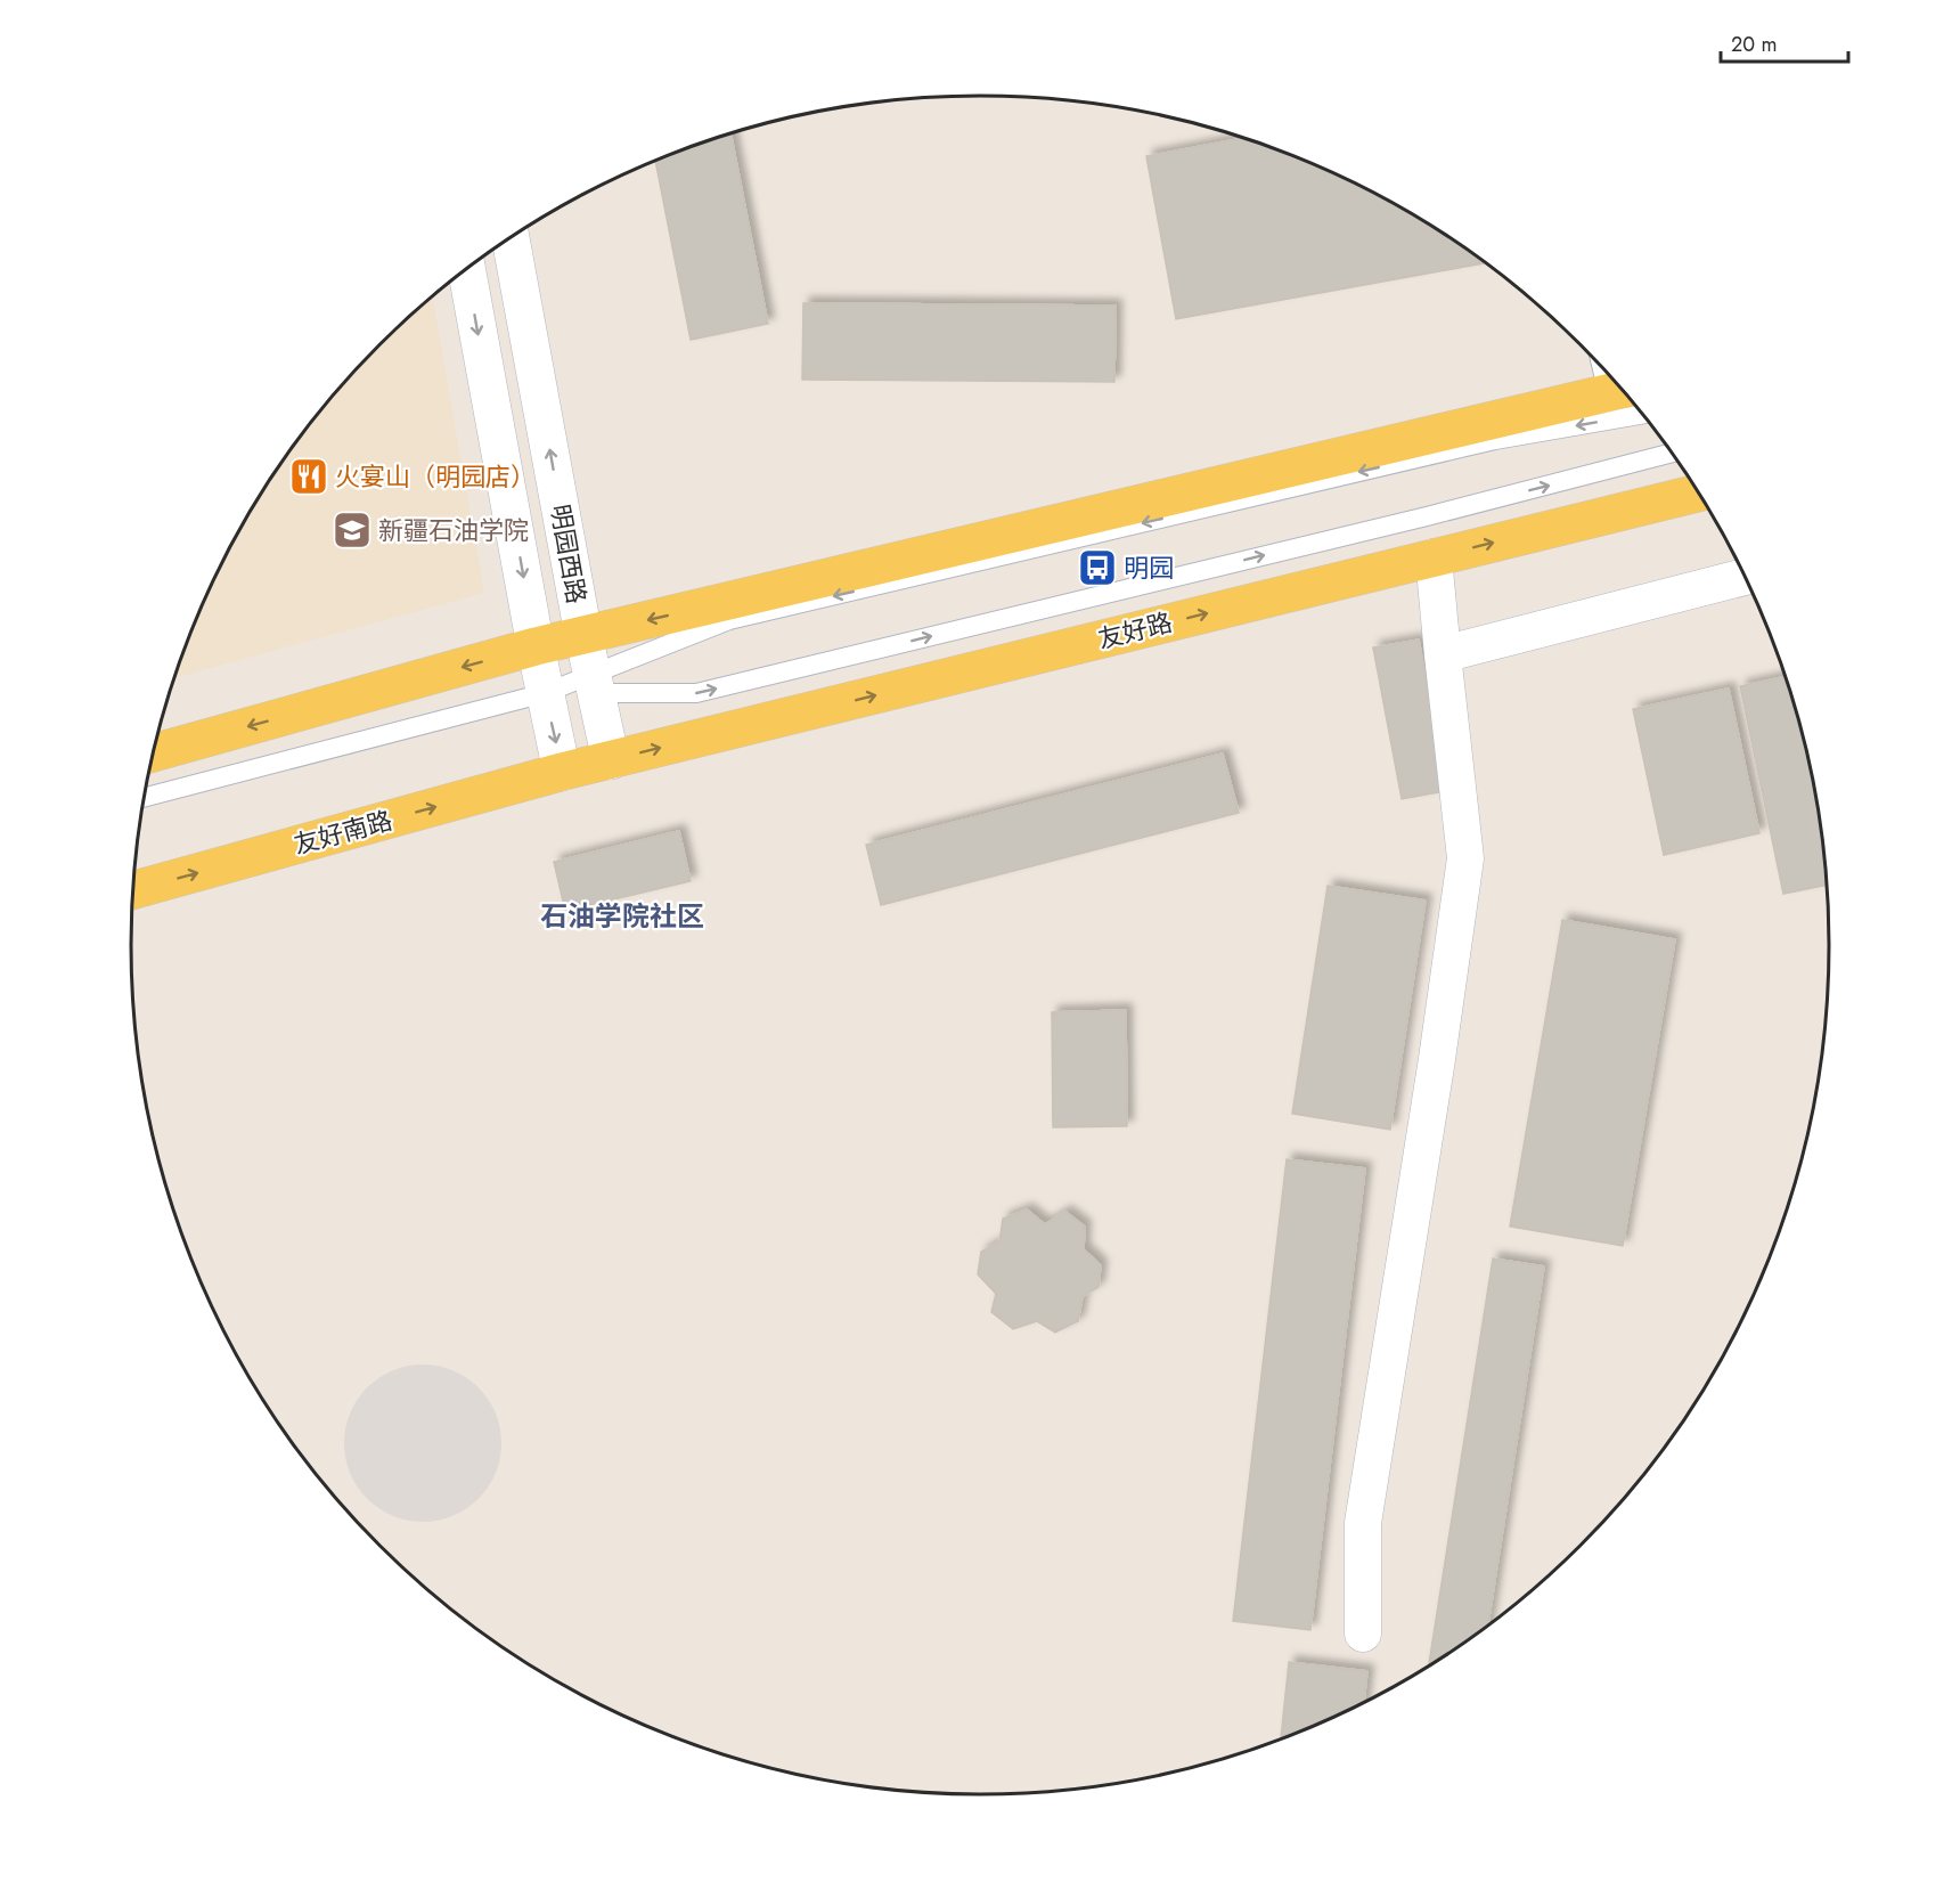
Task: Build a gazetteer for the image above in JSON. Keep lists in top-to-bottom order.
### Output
{
  "streets": {
    "main road": ["友好路", "友好南路"],
    "street": ["明园西路"]
  },
  "crossings": [
    ["明园西路", "友好路"],
    ["明园西路", "友好南路"],
    ["友好路", "友好南路"]
  ],
  "districts": ["石油学院社区"],
  "places": {
    "restaurant": ["火宴山（明园店）"],
    "school or university": ["新疆石油学院"],
    "bus stop": ["明园"]
  },
  "scale_bar": "20 m"
}
